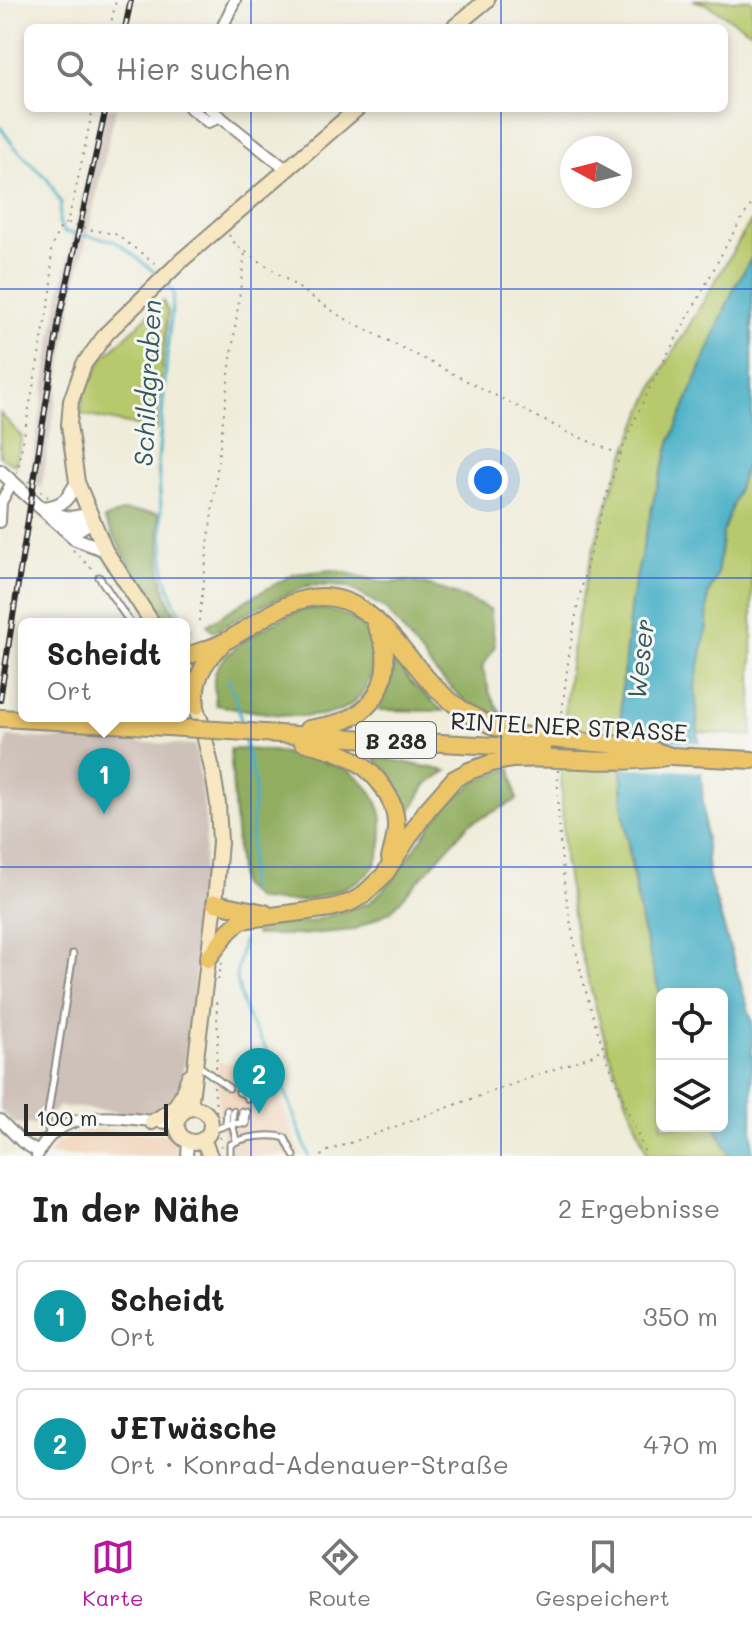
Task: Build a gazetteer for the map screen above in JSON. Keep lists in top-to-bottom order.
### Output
{
  "streets": {
    "main road": ["RINTELNER STRASSE", "B 238"]
  },
  "crossings": [
    ["RINTELNER STRASSE", "B 238"]
  ],
  "water": ["Schildgraben", "Weser"],
  "scale_bar": "100 m",
  "north": "left",
  "page": {
    "search": "Hier suchen",
    "popup": ["Scheidt", "Ort"],
    "pins": ["1", "2"],
    "scale": "100 m",
    "heading": ["In der Nähe", "2 Ergebnisse"],
    "list": [
      {
        "mark": "1",
        "name": "Scheidt",
        "note": "Ort",
        "value": "350 m"
      },
      {
        "mark": "2",
        "name": "JETwäsche",
        "note": "Ort · Konrad-Adenauer-Straße",
        "value": "470 m"
      }
    ],
    "nav": ["Karte", "Route", "Gespeichert"]
  }
}
